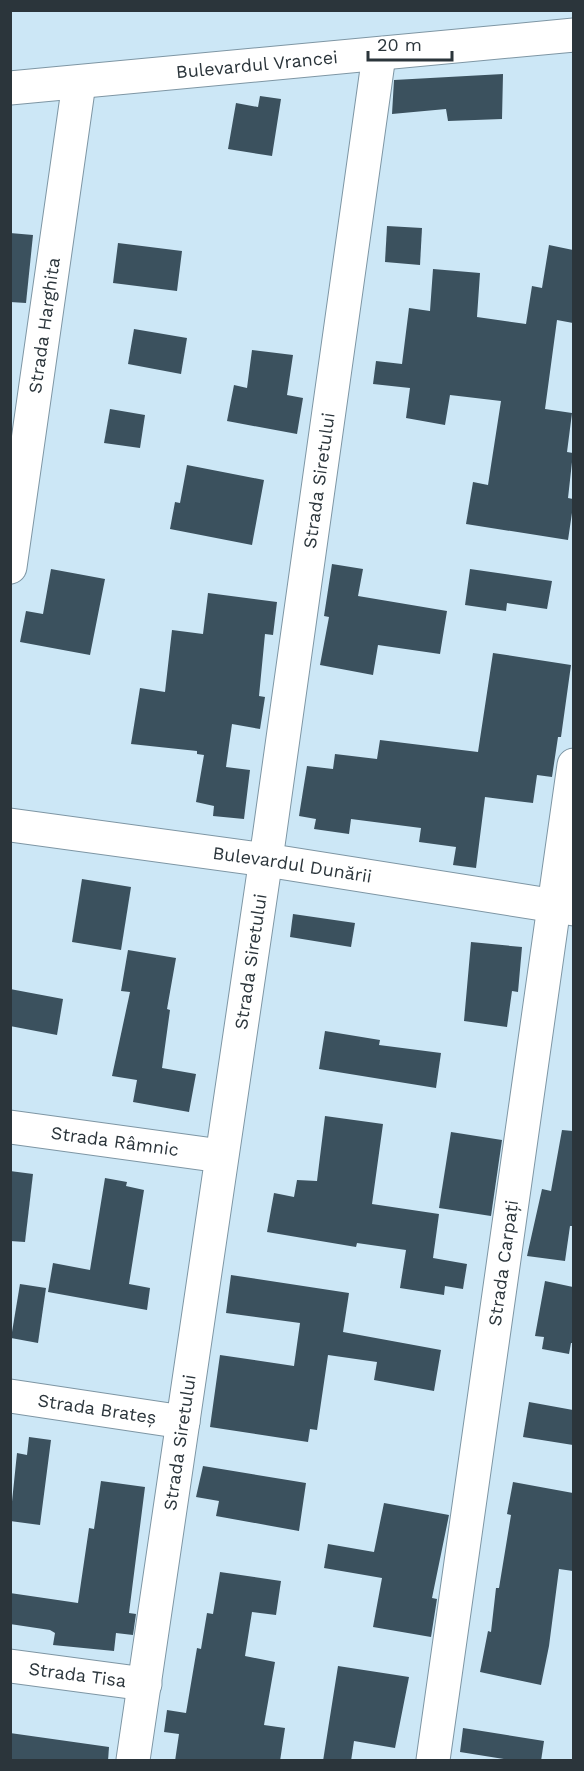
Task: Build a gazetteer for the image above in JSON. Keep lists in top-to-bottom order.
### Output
{
  "streets": {
    "street": [
      "Bulevardul Vrancei",
      "Strada Harghita",
      "Strada Siretului",
      "Bulevardul Dunării",
      "Strada Râmnic",
      "Strada Carpați",
      "Strada Brateș",
      "Strada Tisa"
    ]
  },
  "crossings": [
    ["Bulevardul Vrancei", "Strada Harghita"],
    ["Bulevardul Vrancei", "Strada Siretului"],
    ["Strada Siretului", "Bulevardul Dunării"],
    ["Strada Siretului", "Strada Râmnic"],
    ["Strada Siretului", "Strada Brateș"],
    ["Strada Siretului", "Strada Tisa"],
    ["Bulevardul Dunării", "Strada Carpați"]
  ],
  "scale_bar": "20 m"
}
